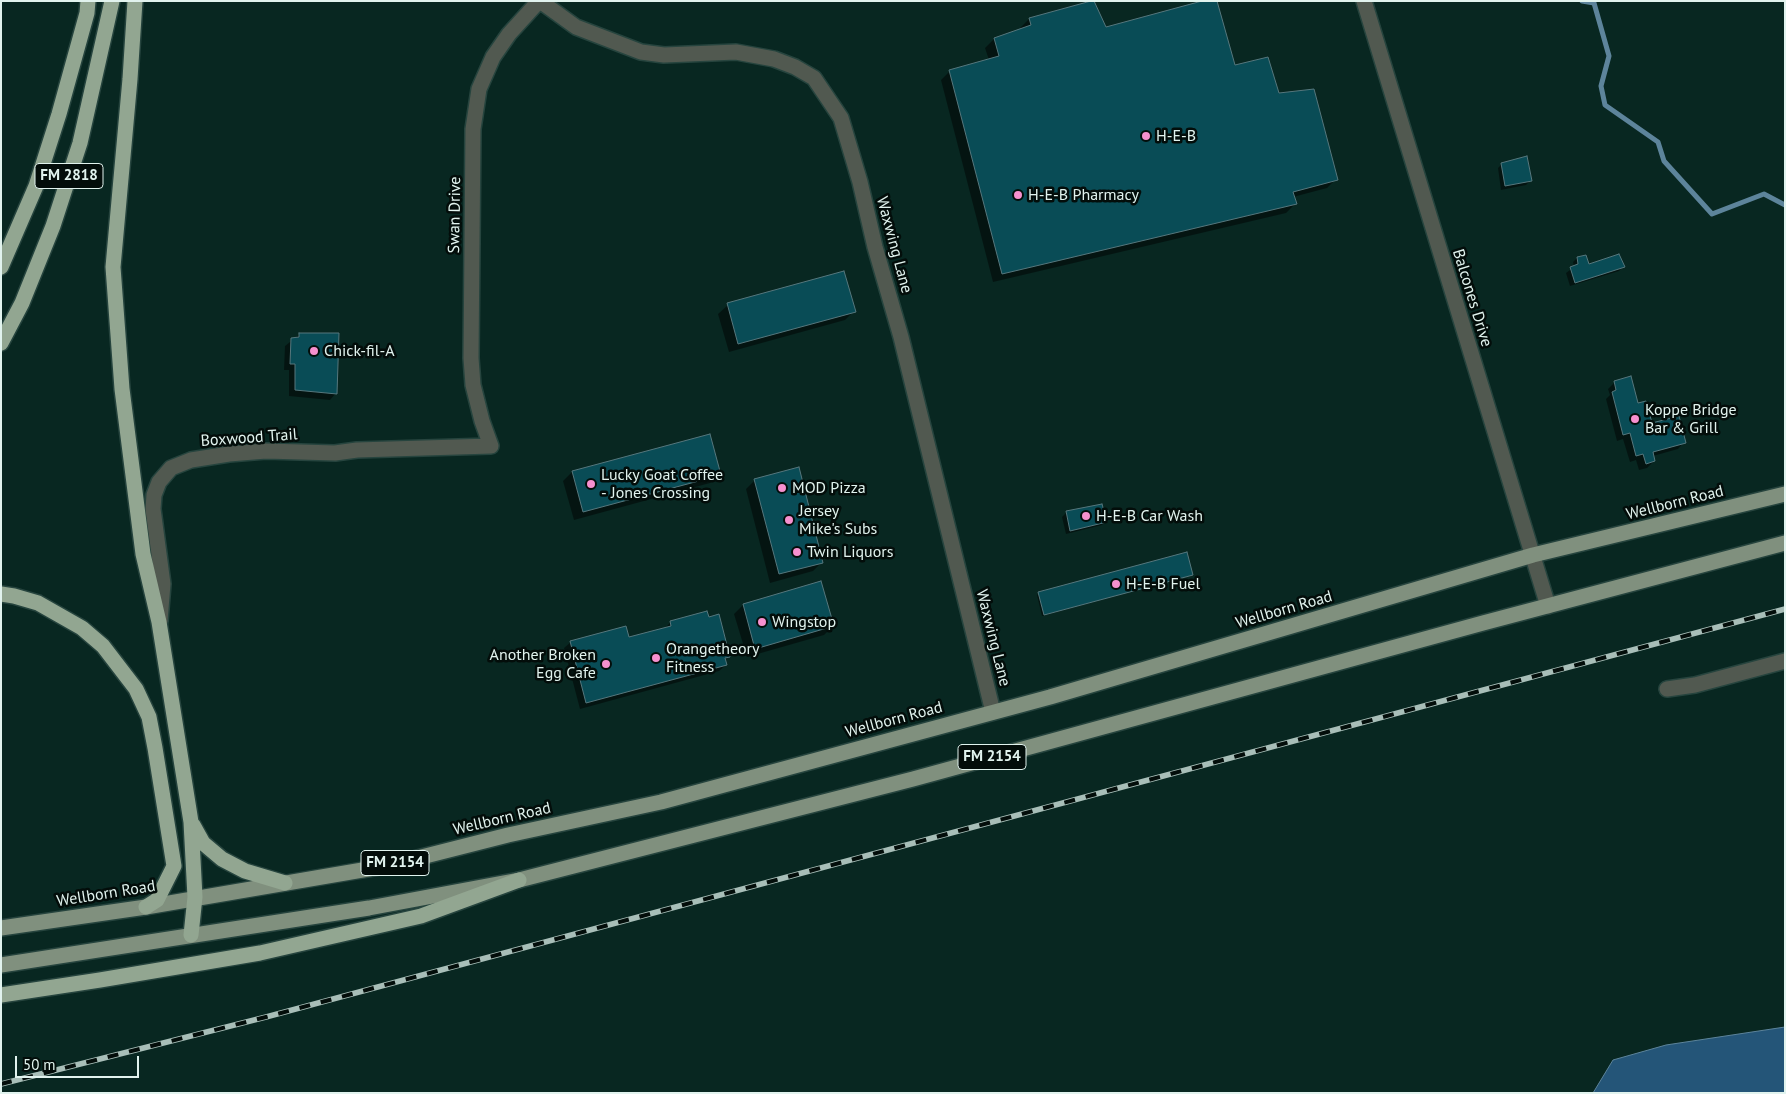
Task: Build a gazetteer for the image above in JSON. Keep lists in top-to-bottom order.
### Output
{
  "streets": {
    "highway": ["FM 2818"],
    "main road": ["Wellborn Road", "FM 2154"],
    "street": [
      "Swan Drive",
      "Waxwing Lane",
      "Balcones Drive",
      "Boxwood Trail"
    ]
  },
  "crossings": [
    ["Swan Drive", "Waxwing Lane"],
    ["Swan Drive", "Boxwood Trail"],
    ["Waxwing Lane", "Wellborn Road"],
    ["Balcones Drive", "Wellborn Road"],
    ["Balcones Drive", "FM 2154"]
  ],
  "places": [
    "H-E-B",
    "H-E-B Pharmacy",
    "Chick-fil-A",
    "Koppe Bridge Bar & Grill",
    "Lucky Goat Coffee - Jones Crossing",
    "MOD Pizza",
    "H-E-B Car Wash",
    "Jersey Mike's Subs",
    "Twin Liquors",
    "H-E-B Fuel",
    "Wingstop",
    "Orangetheory Fitness",
    "Another Broken Egg Cafe"
  ],
  "scale_bar": "50 m"
}
